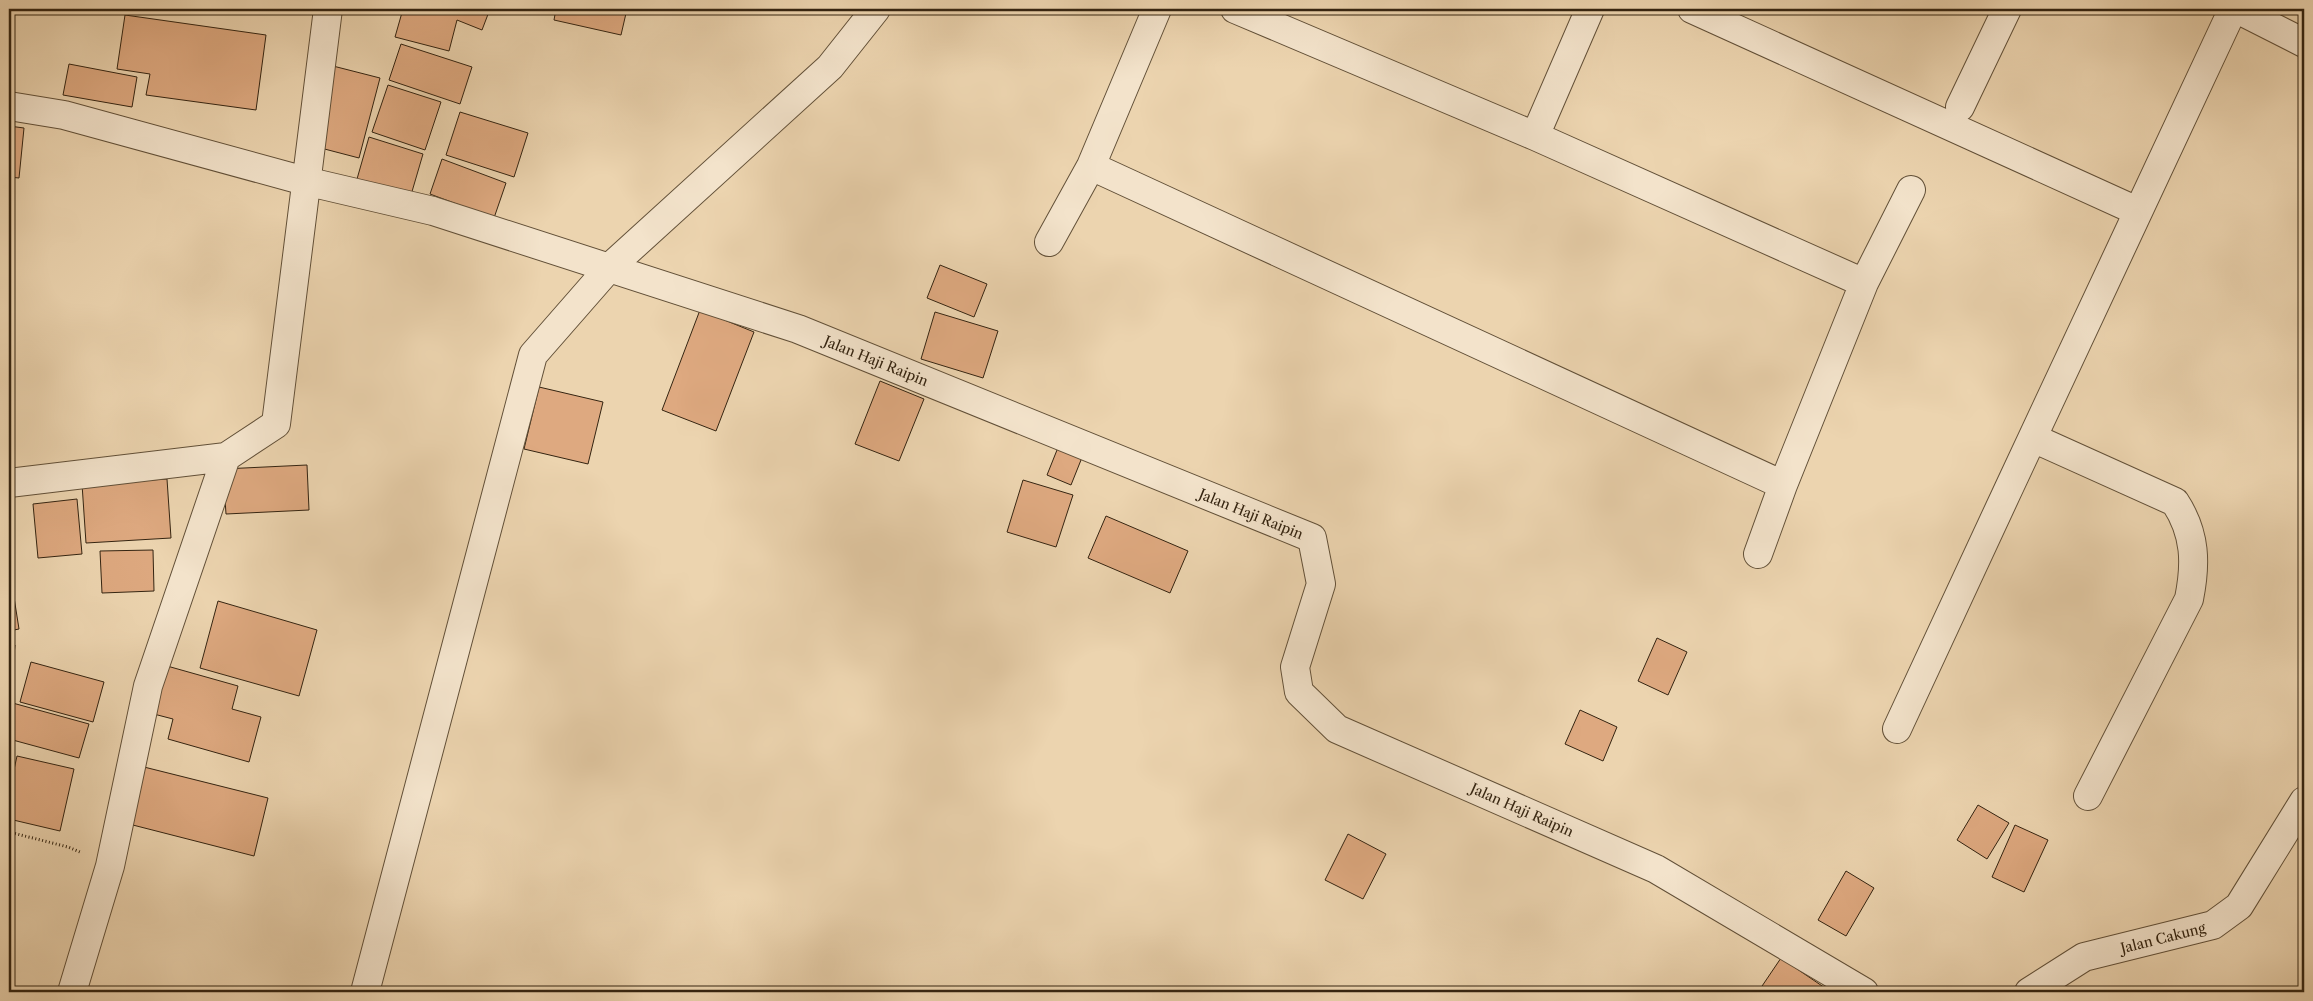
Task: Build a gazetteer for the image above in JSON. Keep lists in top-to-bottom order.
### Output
{
  "streets": {
    "street": ["Jalan Haji Raipin", "Jalan Cakung"]
  }
}
